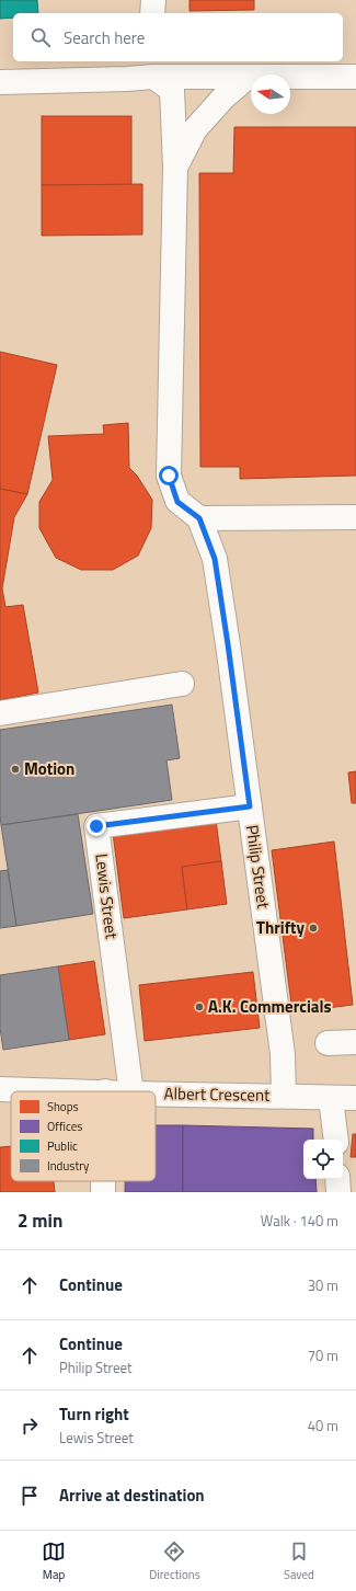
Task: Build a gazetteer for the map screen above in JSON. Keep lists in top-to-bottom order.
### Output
{
  "streets": {
    "street": ["Philip Street", "Lewis Street", "Albert Crescent"]
  },
  "crossings": [
    ["Philip Street", "Lewis Street"],
    ["Philip Street", "Albert Crescent"]
  ],
  "places": ["Motion", "Thrifty", "A.K. Commercials"],
  "legend": [
    "Shops",
    "Offices",
    "Public",
    "Industry"
  ],
  "north": "left",
  "page": {
    "search": "Search here",
    "heading": ["2 min", "Walk · 140 m"],
    "list": [
      ["Continue", "30 m"],
      ["Continue", "Philip Street", "70 m"],
      ["Turn right", "Lewis Street", "40 m"],
      "Arrive at destination"
    ],
    "nav": ["Map", "Directions", "Saved"]
  }
}
